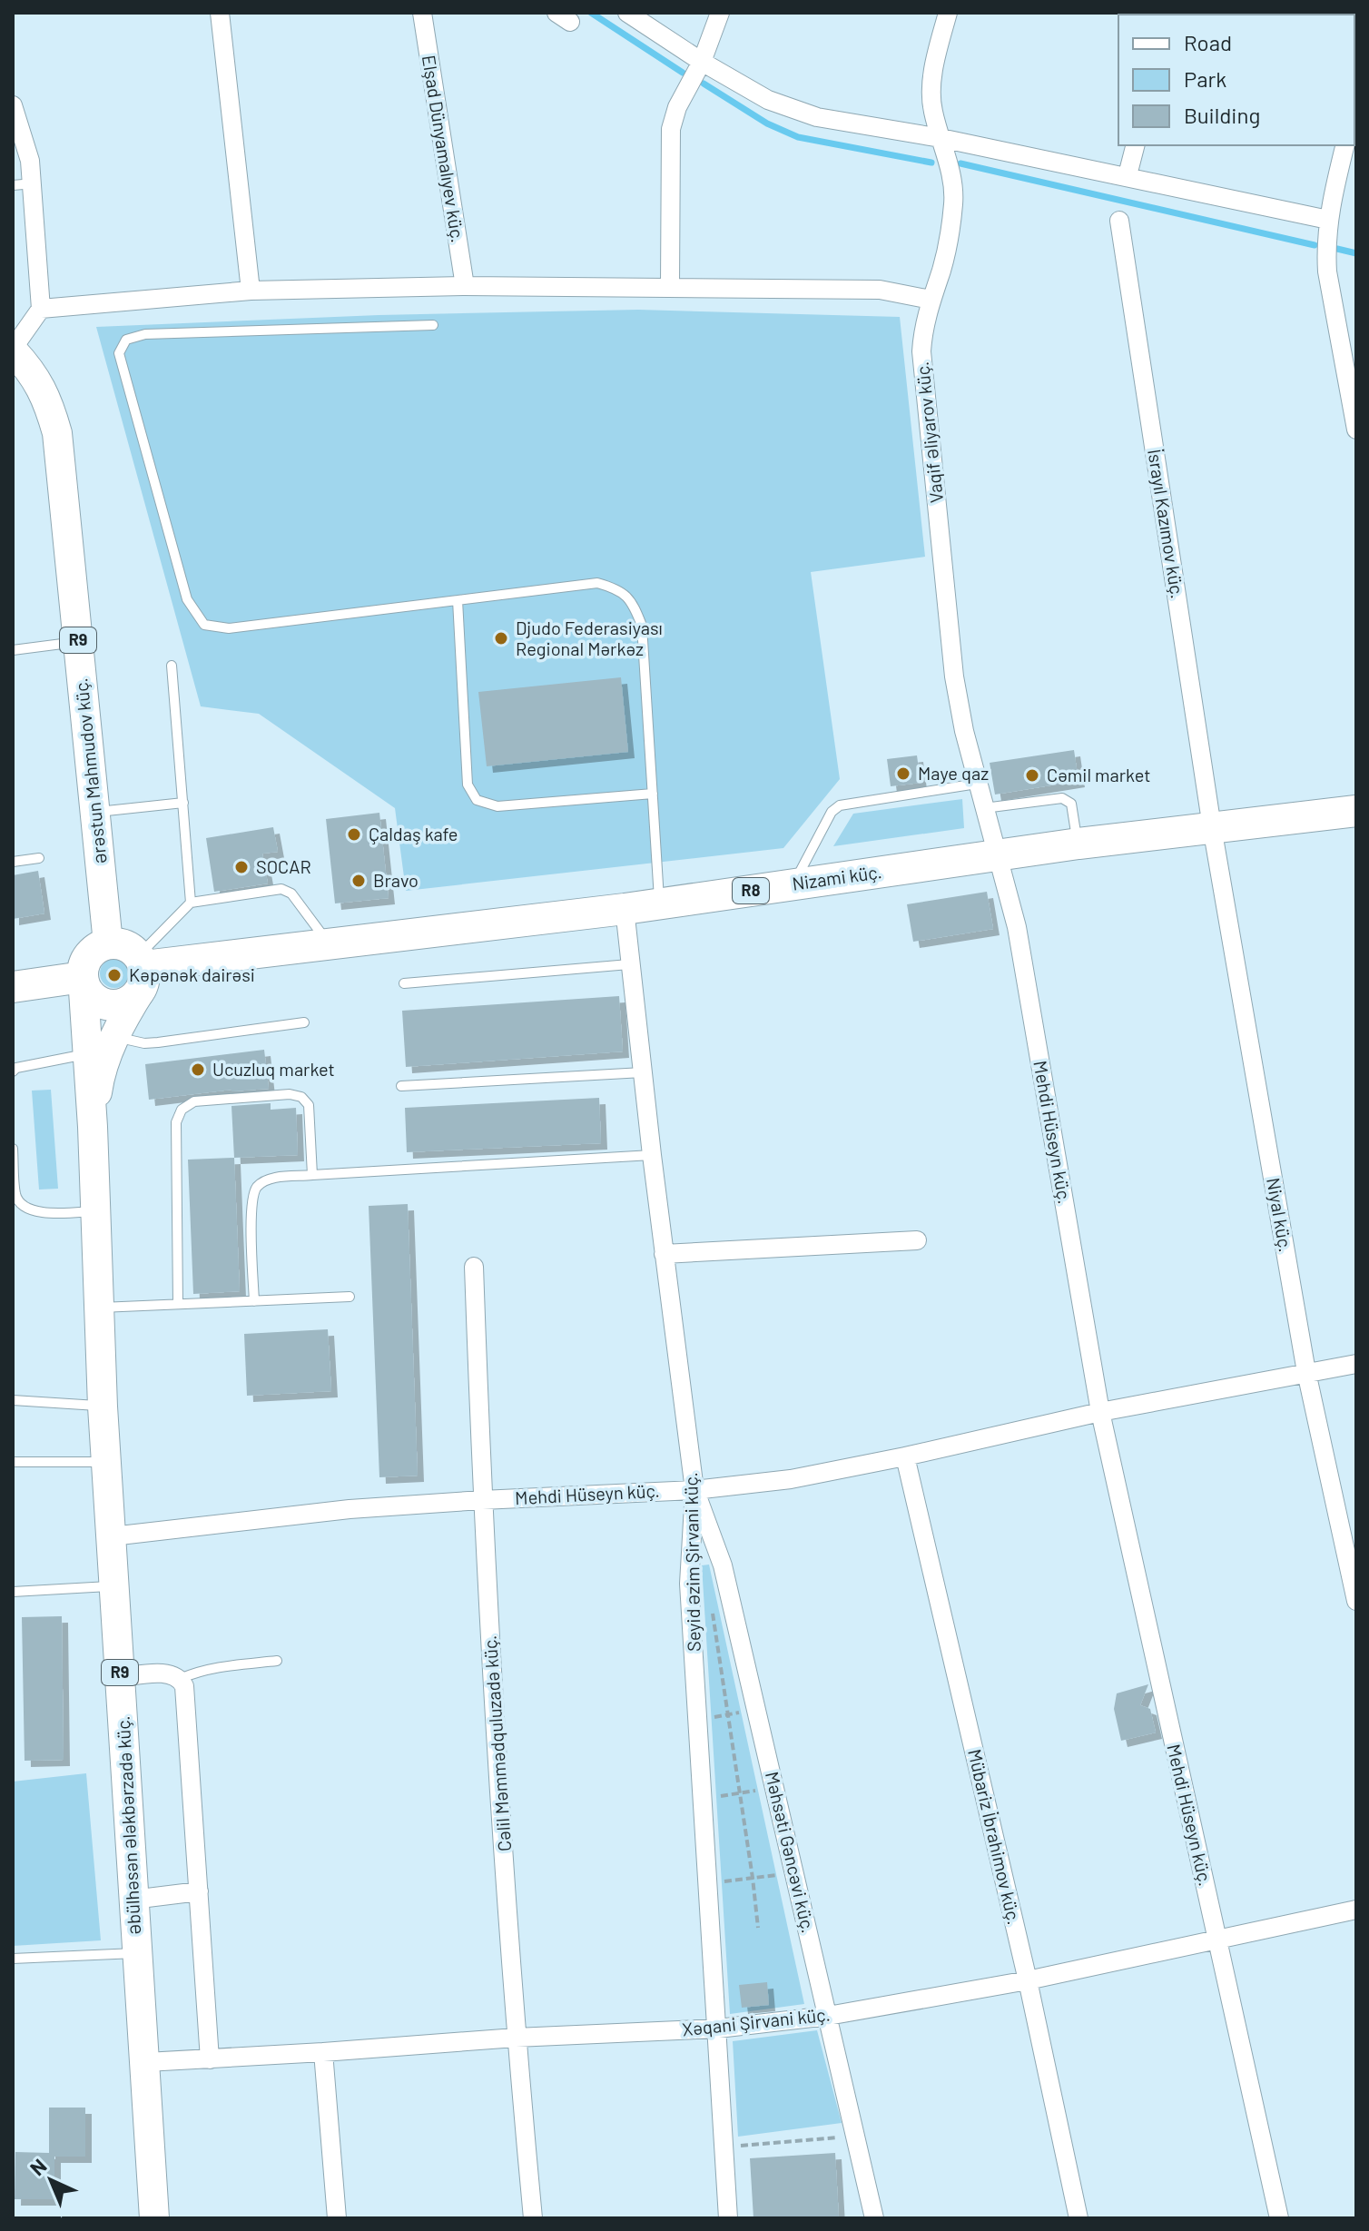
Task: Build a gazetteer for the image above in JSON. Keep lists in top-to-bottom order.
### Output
{
  "streets": {
    "highway": ["Nizami küç.", "R8"],
    "main road": ["R9", "Ərəstun Mahmudov küç.", "Əbülhəsən Ələkbərzadə küç."],
    "street": [
      "Elşad Dünyamalıyev küç.",
      "Vaqif Əliyarov küç.",
      "İsrayıl Kazımov küç.",
      "Mehdi Hüseyn küç.",
      "Niyal küç.",
      "Seyid Əzim Şirvani küç.",
      "Cəlil Məmmədquluzadə küç.",
      "Mübariz İbrahimov küç.",
      "Məhsəti Gəncəvi küç.",
      "Xəqani Şirvani küç."
    ]
  },
  "crossings": [
    ["Vaqif Əliyarov küç.", "Nizami küç."],
    ["Vaqif Əliyarov küç.", "Mehdi Hüseyn küç."],
    ["İsrayıl Kazımov küç.", "Nizami küç."],
    ["İsrayıl Kazımov küç.", "Niyal küç."],
    ["Nizami küç.", "Mehdi Hüseyn küç."],
    ["Nizami küç.", "Niyal küç."],
    ["Nizami küç.", "Seyid Əzim Şirvani küç."],
    ["Mehdi Hüseyn küç.", "Niyal küç."],
    ["Mehdi Hüseyn küç.", "Seyid Əzim Şirvani küç."],
    ["Mehdi Hüseyn küç.", "Cəlil Məmmədquluzadə küç."],
    ["Mehdi Hüseyn küç.", "Əbülhəsən Ələkbərzadə küç."],
    ["Mehdi Hüseyn küç.", "Mübariz İbrahimov küç."],
    ["Mehdi Hüseyn küç.", "Məhsəti Gəncəvi küç."],
    ["Mehdi Hüseyn küç.", "Xəqani Şirvani küç."],
    ["Seyid Əzim Şirvani küç.", "Məhsəti Gəncəvi küç."],
    ["Seyid Əzim Şirvani küç.", "Xəqani Şirvani küç."],
    ["Cəlil Məmmədquluzadə küç.", "Xəqani Şirvani küç."],
    ["Əbülhəsən Ələkbərzadə küç.", "Xəqani Şirvani küç."],
    ["Mübariz İbrahimov küç.", "Xəqani Şirvani küç."],
    ["Məhsəti Gəncəvi küç.", "Xəqani Şirvani küç."]
  ],
  "places": [
    "Djudo Federasiyası Regional Mərkəz",
    "Maye qaz",
    "Cəmil market",
    "Çaldaş kafe",
    "SOCAR",
    "Bravo",
    "Kəpənək dairəsi",
    "Ucuzluq market"
  ],
  "legend": ["Road", "Park", "Building"],
  "north": "top left"
}
